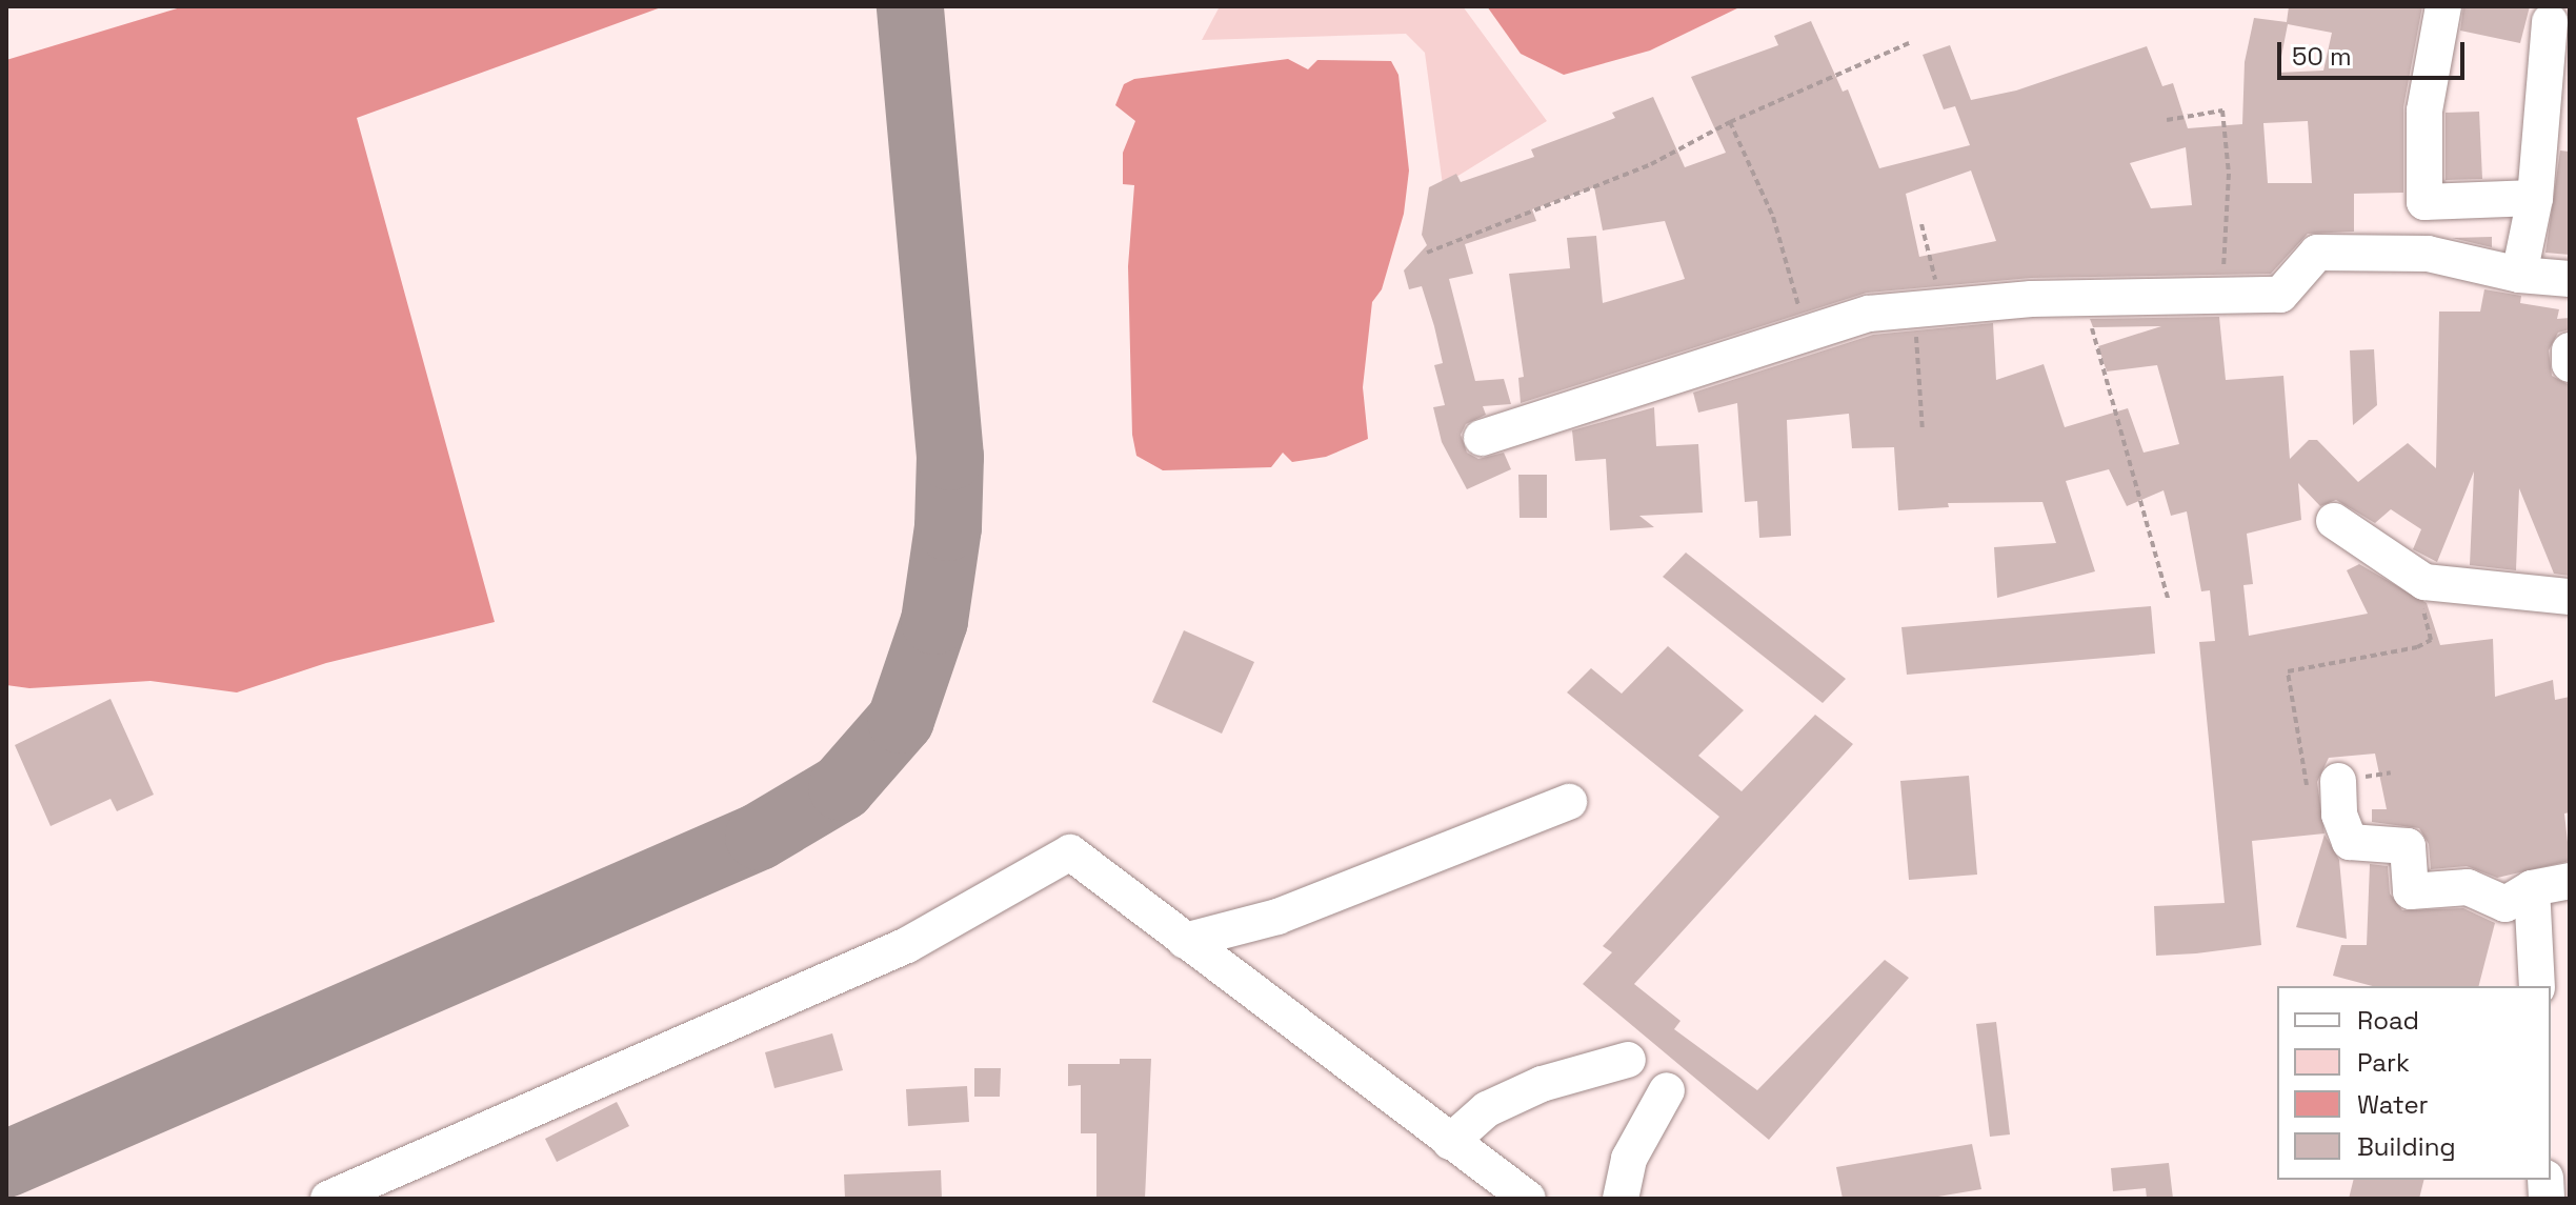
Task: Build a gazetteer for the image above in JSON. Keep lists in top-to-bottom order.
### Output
{
  "legend": [
    "Road",
    "Park",
    "Water",
    "Building"
  ],
  "scale_bar": "50 m"
}
